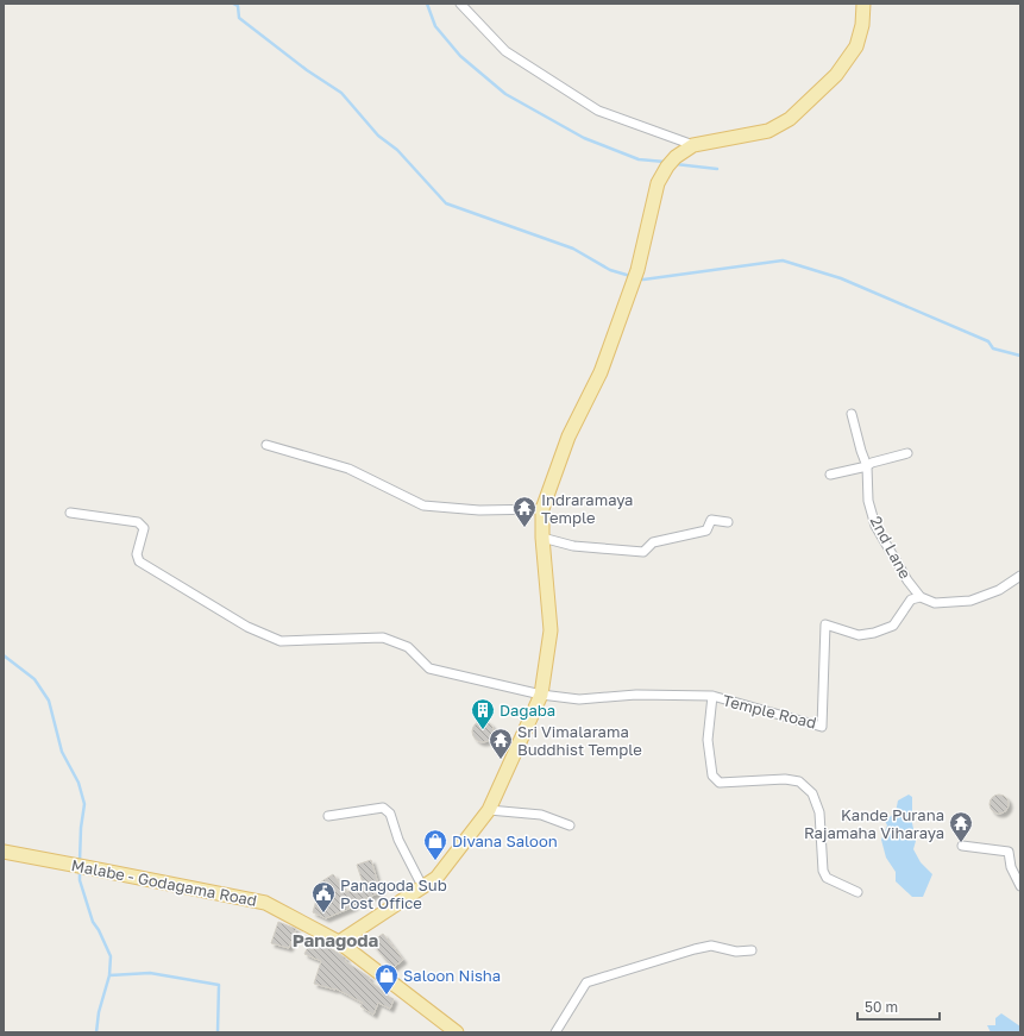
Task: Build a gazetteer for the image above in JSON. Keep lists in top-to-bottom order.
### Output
{
  "streets": {
    "main road": ["Malabe - Godagama Road"],
    "street": ["2nd Lane", "Temple Road"]
  },
  "crossings": [
    ["2nd Lane", "Temple Road"]
  ],
  "districts": ["Panagoda"],
  "places": {
    "temple": ["Indraramaya Temple", "Sri Vimalarama Buddhist Temple", "Kande Purana Rajamaha Viharaya"],
    "building": ["Dagaba"],
    "shop": ["Divana Saloon", "Saloon Nisha"],
    "public building": ["Panagoda Sub Post Office"]
  },
  "scale_bar": "50 m"
}
